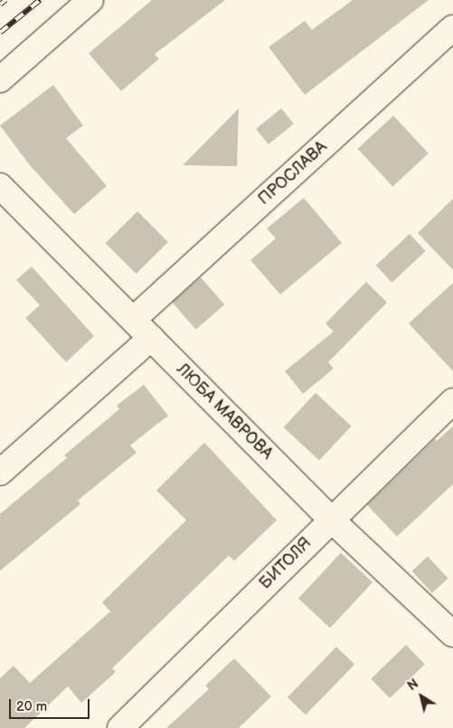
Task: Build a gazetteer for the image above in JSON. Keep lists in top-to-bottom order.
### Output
{
  "streets": {
    "street": ["ПРОСЛАВА", "ЛЮБА МАВРОВА", "БИТОЛЯ"]
  },
  "crossings": [
    ["ПРОСЛАВА", "ЛЮБА МАВРОВА"],
    ["ЛЮБА МАВРОВА", "БИТОЛЯ"]
  ],
  "scale_bar": "20 m",
  "north": "top left"
}
